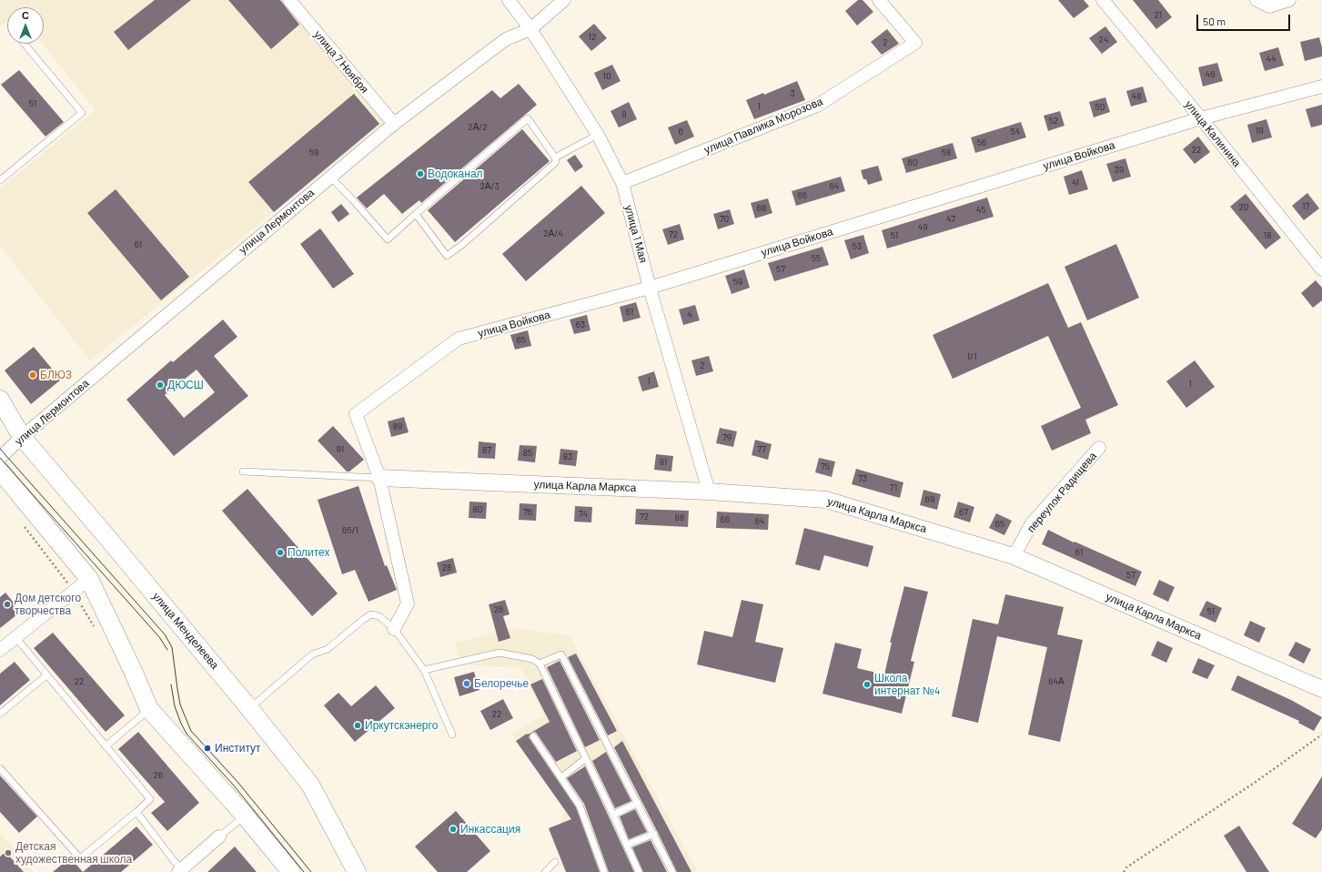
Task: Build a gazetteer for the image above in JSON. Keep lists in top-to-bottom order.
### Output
{
  "streets": {
    "main road": ["улица Менделеева"],
    "street": [
      "улица 7 Ноября",
      "улица Павлика Морозова",
      "улица Калинина",
      "улица Войкова",
      "улица Лермонтова",
      "улица 1 Мая",
      "улица Карла Маркса",
      "переулок Радищева"
    ]
  },
  "crossings": [
    ["улица 7 Ноября", "улица Лермонтова"],
    ["улица Павлика Морозова", "улица 1 Мая"],
    ["улица Калинина", "улица Войкова"],
    ["улица Войкова", "улица 1 Мая"],
    ["улица Войкова", "улица Карла Маркса"],
    ["улица Лермонтова", "улица 1 Мая"],
    ["улица Лермонтова", "улица Менделеева"],
    ["улица 1 Мая", "улица Карла Маркса"],
    ["улица Карла Маркса", "переулок Радищева"]
  ],
  "places": [
    "Водоканал",
    "БЛЮЗ",
    "ДЮСШ",
    "Политех",
    "Дом детского творчества",
    "Белоречье",
    "Школа интернат №4",
    "Иркутскэнерго",
    "Институт",
    "Инкассация",
    "Детская художественная школа"
  ],
  "house_numbers": [
    "21",
    "12",
    "24",
    "2",
    "44",
    "46",
    "10",
    "3",
    "48",
    "51",
    "1",
    "50",
    "8",
    "52",
    "2А/2",
    "19",
    "6",
    "54",
    "56",
    "22",
    "59",
    "58",
    "60",
    "39",
    "41",
    "2А/3",
    "64",
    "66",
    "17",
    "20",
    "68",
    "45",
    "70",
    "47",
    "49",
    "2А/4",
    "72",
    "51",
    "18",
    "61",
    "53",
    "55",
    "57",
    "59",
    "61",
    "4",
    "63",
    "65",
    "1/1",
    "2",
    "1",
    "1",
    "89",
    "79",
    "91",
    "77",
    "87",
    "85",
    "83",
    "81",
    "75",
    "73",
    "71",
    "69",
    "80",
    "76",
    "67",
    "74",
    "72",
    "68",
    "66",
    "64",
    "65",
    "65/1",
    "61",
    "28",
    "57",
    "26",
    "51",
    "22",
    "64А",
    "22",
    "26"
  ],
  "scale_bar": "50 m",
  "north": "top"
}
